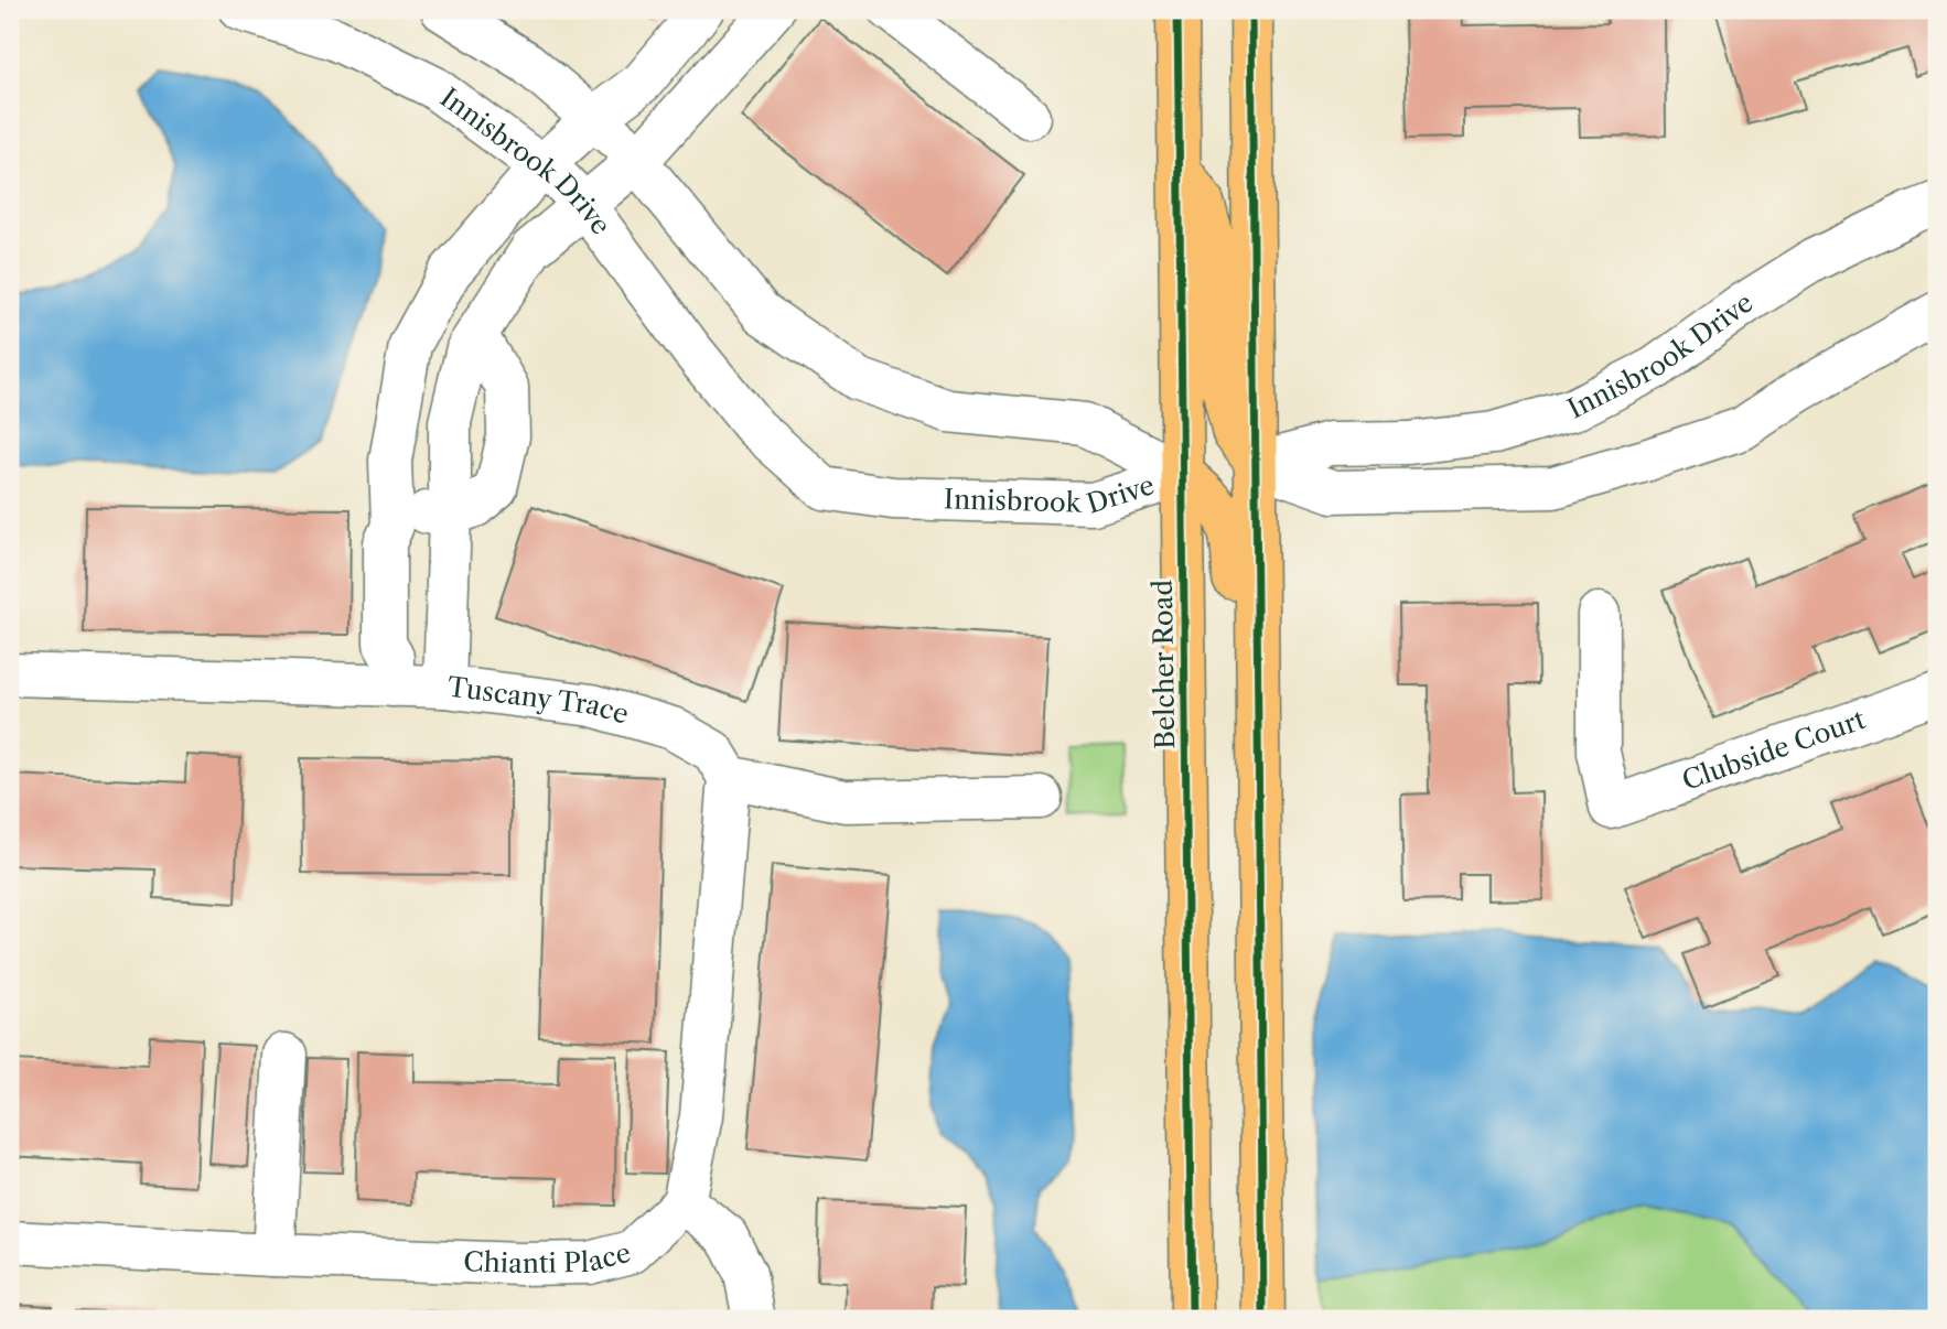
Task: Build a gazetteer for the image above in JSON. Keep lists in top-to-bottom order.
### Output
{
  "streets": {
    "main road": ["Belcher Road"],
    "street": [
      "Innisbrook Drive",
      "Tuscany Trace",
      "Clubside Court",
      "Chianti Place"
    ]
  },
  "crossings": [
    ["Innisbrook Drive", "Belcher Road"]
  ]
}
